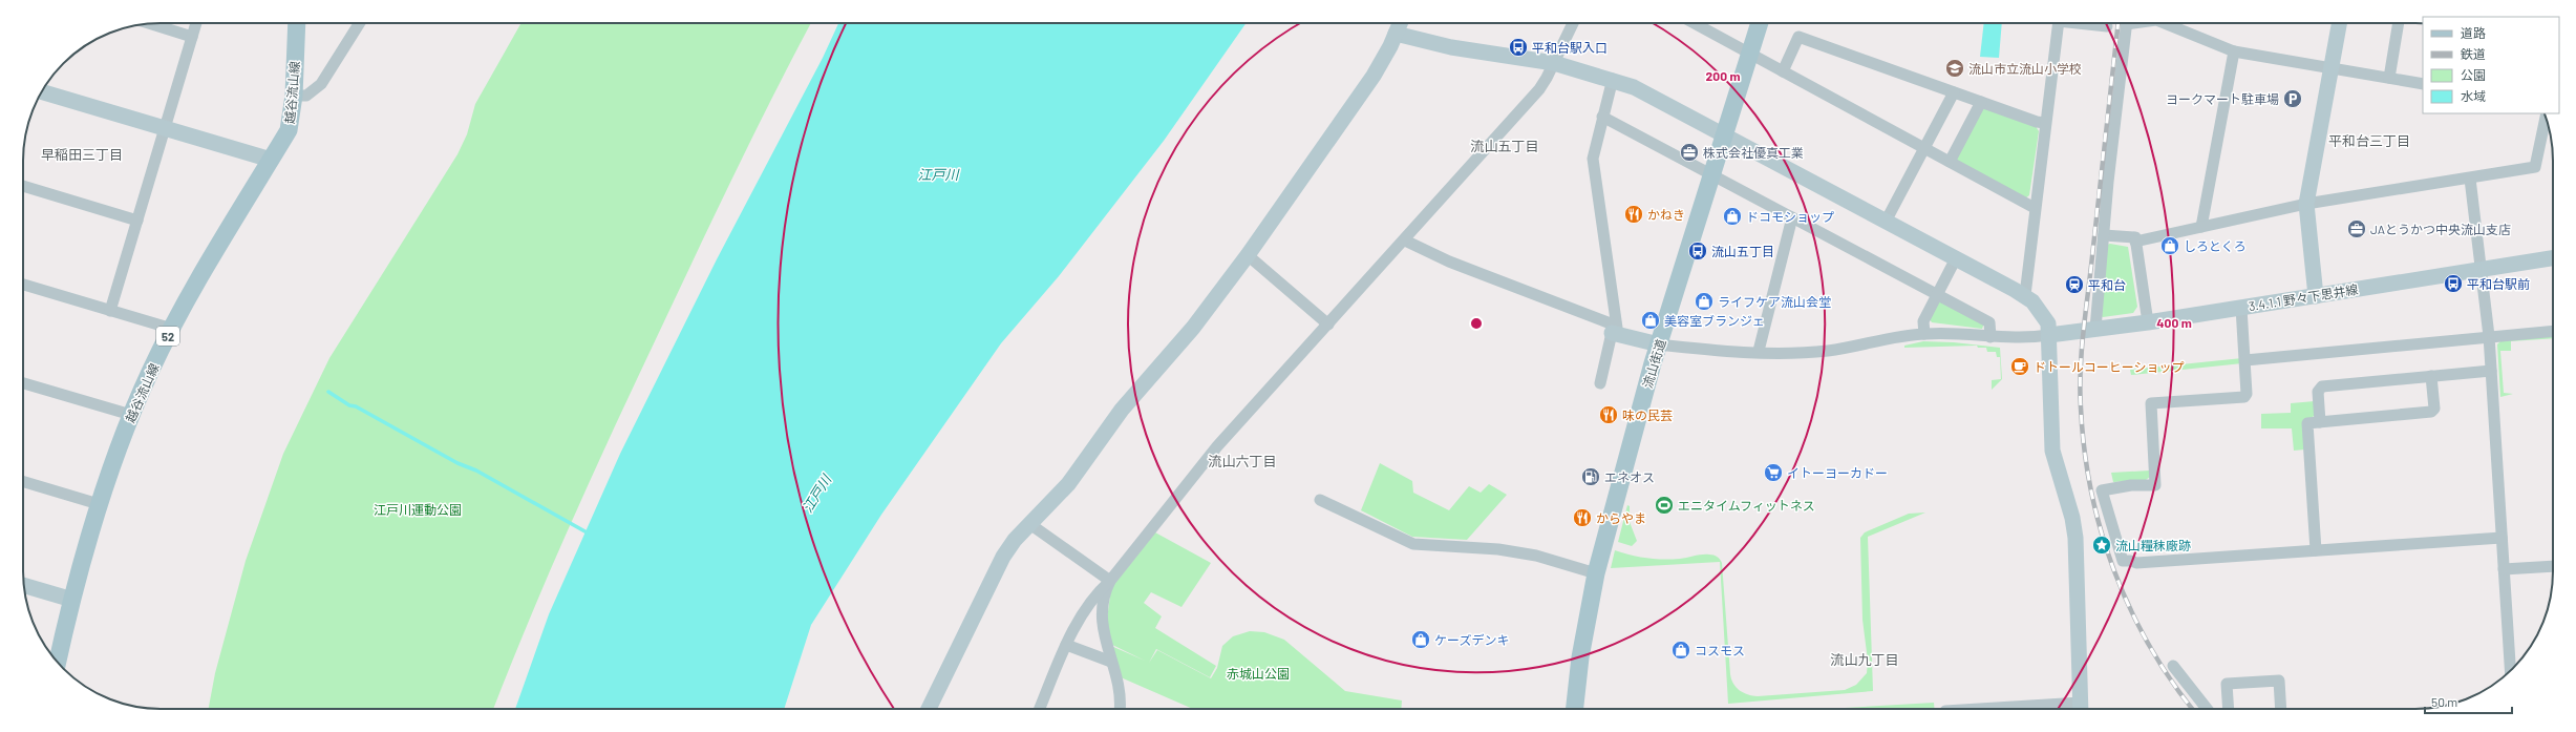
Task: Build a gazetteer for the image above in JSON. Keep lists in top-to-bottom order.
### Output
{
  "streets": {
    "main road": ["越谷流山線", "52", "流山街道"],
    "street": ["3.4.1.1 野々下思井線"]
  },
  "districts": [
    "平和台三丁目",
    "流山五丁目",
    "早稲田三丁目",
    "流山六丁目",
    "流山九丁目"
  ],
  "water": ["江戸川"],
  "parks": ["江戸川運動公園", "赤城山公園"],
  "places": {
    "bus stop": ["平和台駅入口", "流山五丁目", "平和台駅前"],
    "school or university": ["流山市立流山小学校"],
    "parking": ["ヨークマート駐車場"],
    "office": ["株式会社優真工業", "JAとうかつ中央流山支店"],
    "restaurant": ["かねき", "味の民芸", "からやま"],
    "shop": [
      "ドコモショップ",
      "しろとくろ",
      "ライフケア流山会堂",
      "美容室ブランジェ",
      "ケーズデンキ",
      "コスモス"
    ],
    "station": ["平和台"],
    "cafe": ["ドトールコーヒーショップ"],
    "supermarket": ["イトーヨーカドー"],
    "fuel station": ["エネオス"],
    "sports": ["エニタイムフィットネス"],
    "place": ["流山糧秣廠跡"]
  },
  "legend": [
    "道路",
    "鉄道",
    "公園",
    "水域"
  ],
  "scale_bar": "50 m",
  "rings": ["200 m", "400 m"]
}
